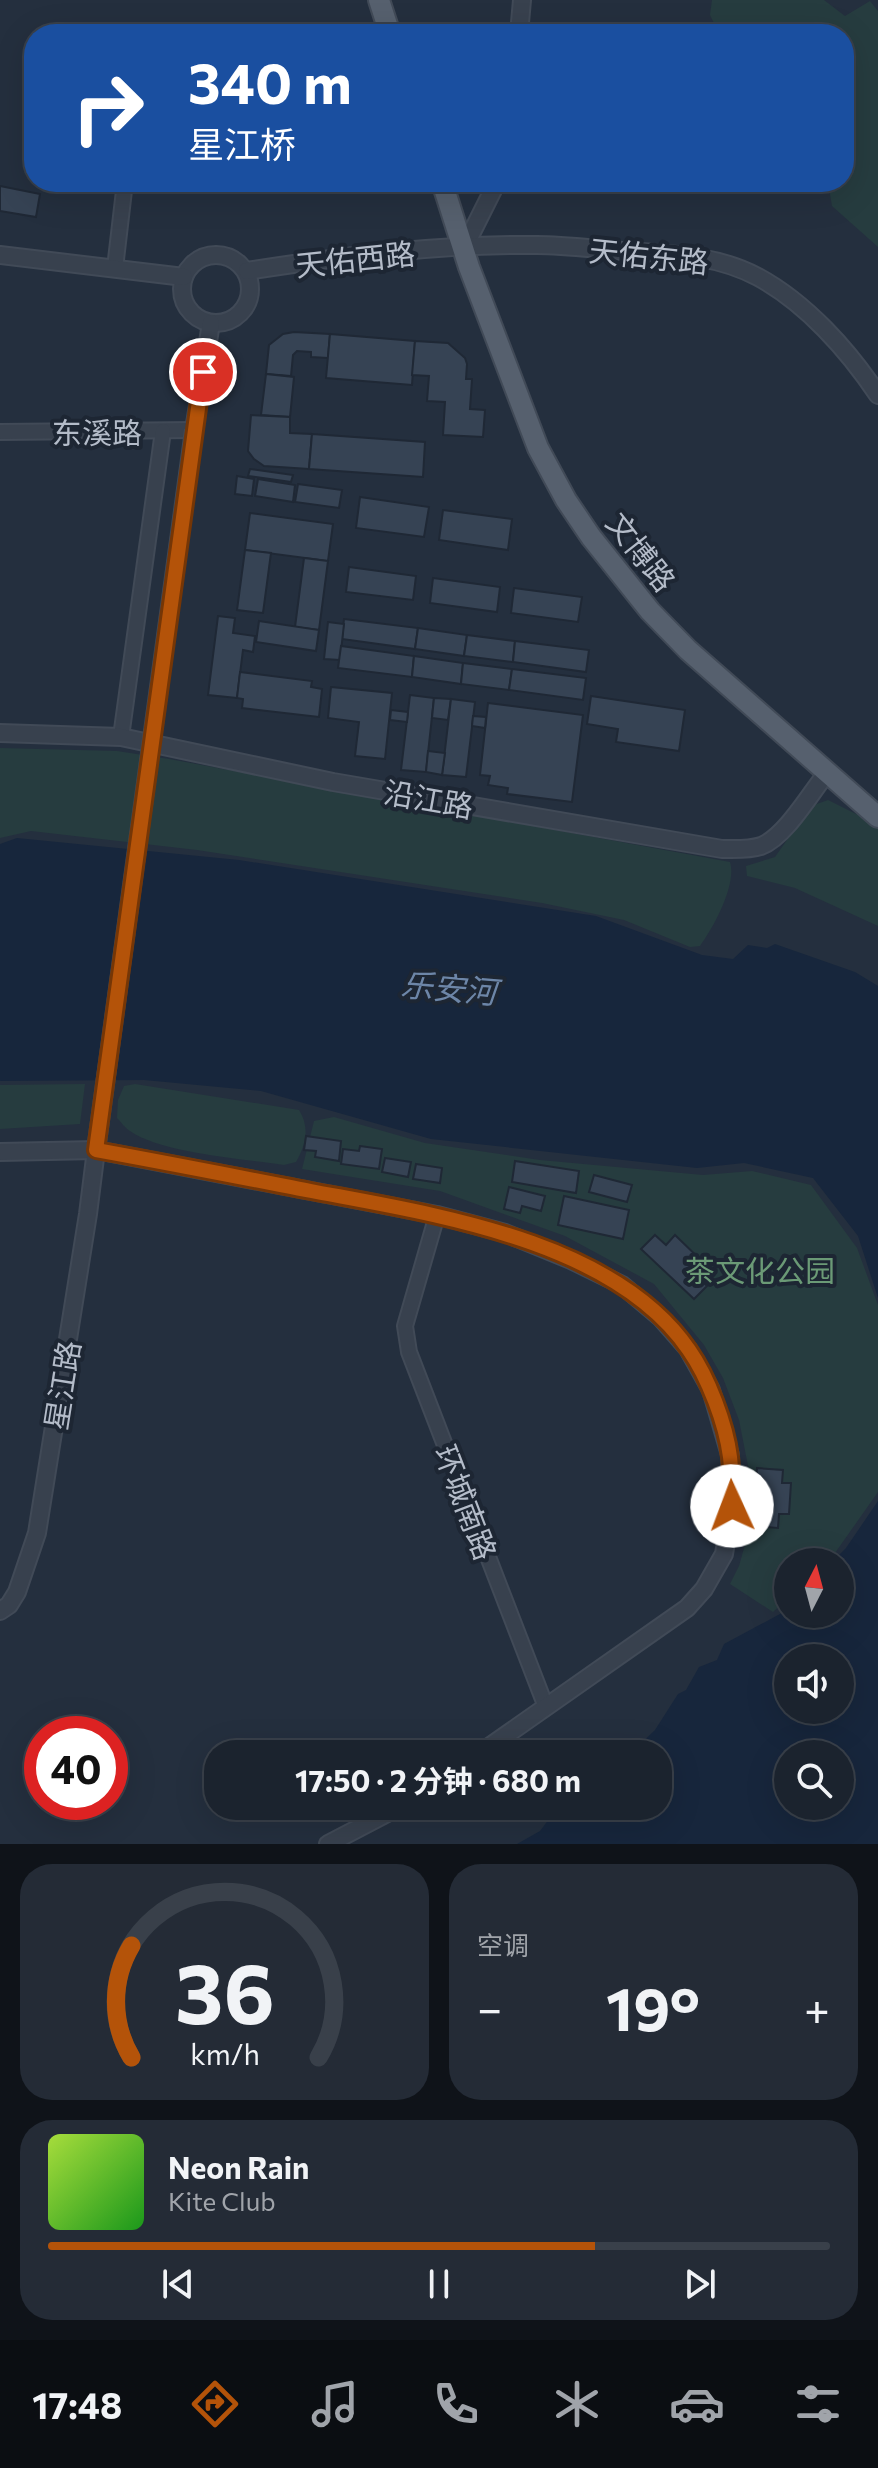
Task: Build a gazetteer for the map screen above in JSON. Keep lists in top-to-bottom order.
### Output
{
  "streets": {
    "main road": ["文博路"],
    "street": [
      "天佑东路",
      "天佑西路",
      "东溪路",
      "沿江路",
      "星江路",
      "环城南路"
    ]
  },
  "crossings": [
    ["天佑东路", "天佑西路"],
    ["天佑东路", "文博路"],
    ["天佑西路", "文博路"],
    ["东溪路", "星江路"],
    ["文博路", "沿江路"]
  ],
  "water": ["乐安河"],
  "parks": ["茶文化公园"],
  "north": "top",
  "page": {
    "turn": ["340 m", "星江桥"],
    "limit": "40",
    "trip": "17:50 · 2 分钟 · 680 m",
    "tile": "空调",
    "heat": ["−", "19°", "+"],
    "song": ["Neon Rain", "Kite Club"],
    "tabs": "17:48",
    "gauge": ["36", "km/h"]
  }
}
